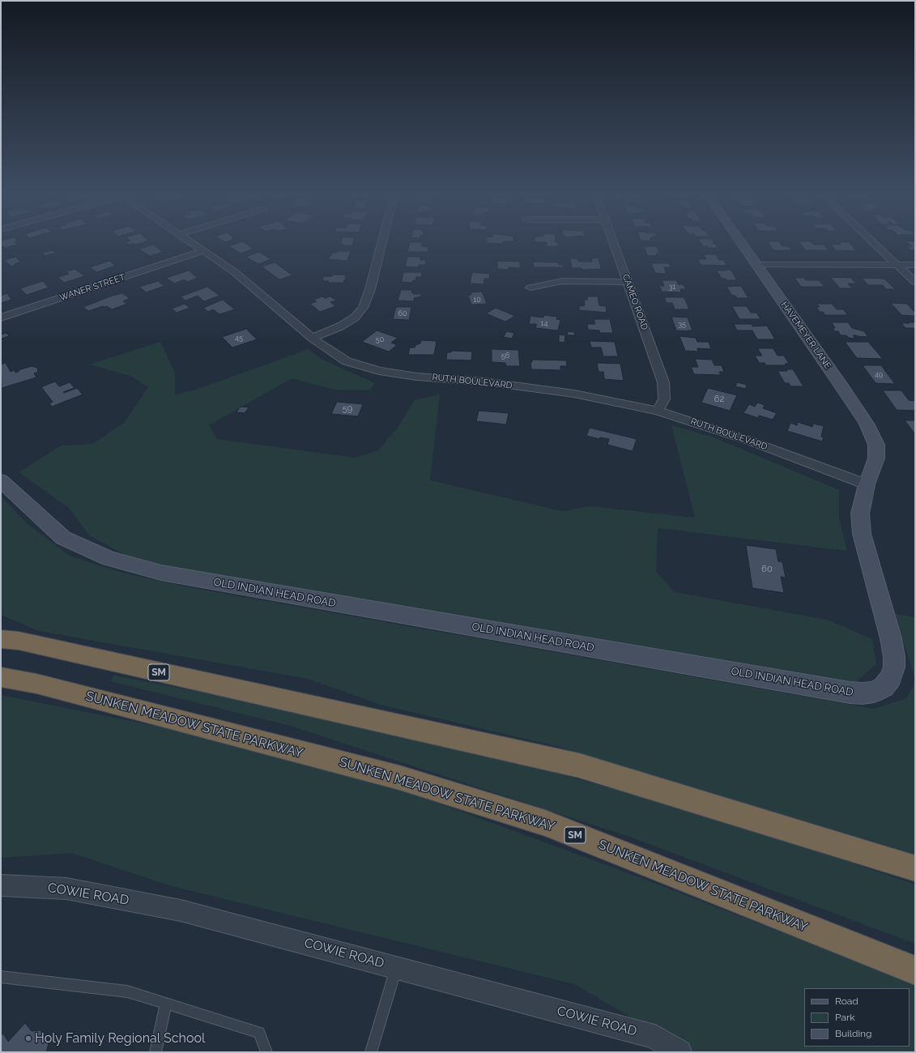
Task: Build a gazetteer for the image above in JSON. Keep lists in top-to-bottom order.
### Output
{
  "streets": {
    "highway": ["SM", "SUNKEN MEADOW STATE PARKWAY"],
    "street": [
      "WANER STREET",
      "CAMEO ROAD",
      "HAVEMEYER LANE",
      "RUTH BOULEVARD",
      "OLD INDIAN HEAD ROAD",
      "COWIE ROAD"
    ]
  },
  "crossings": [
    ["WANER STREET", "RUTH BOULEVARD"],
    ["CAMEO ROAD", "RUTH BOULEVARD"],
    ["HAVEMEYER LANE", "RUTH BOULEVARD"],
    ["HAVEMEYER LANE", "OLD INDIAN HEAD ROAD"],
    ["RUTH BOULEVARD", "OLD INDIAN HEAD ROAD"]
  ],
  "places": ["Holy Family Regional School"],
  "house_numbers": [
    "31",
    "10",
    "60",
    "14",
    "35",
    "45",
    "50",
    "56",
    "49",
    "62",
    "59",
    "60"
  ],
  "legend": ["Road", "Park", "Building"]
}
